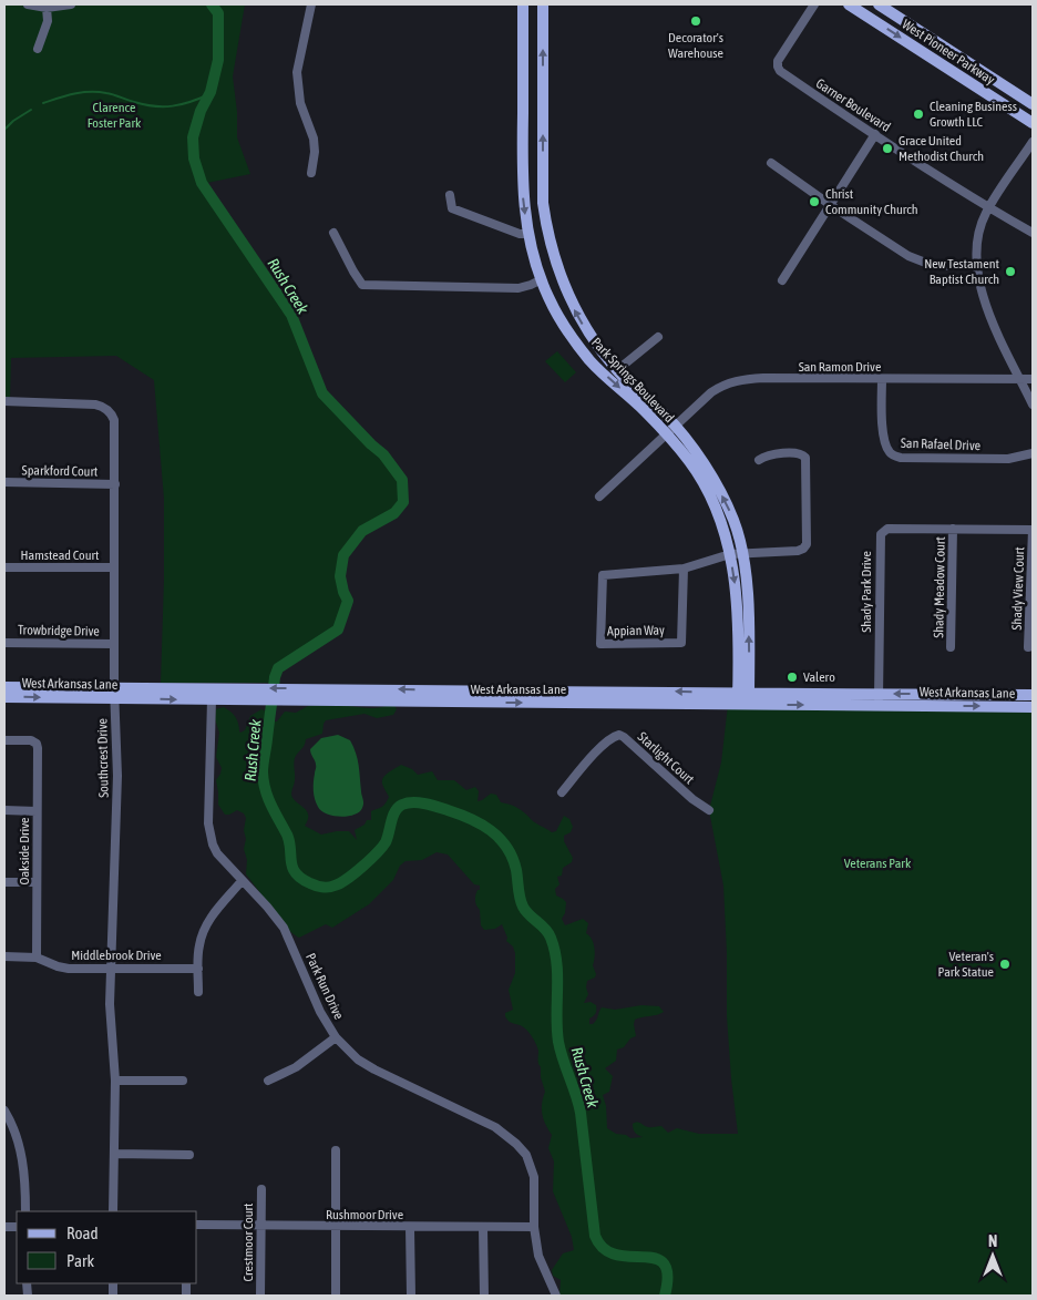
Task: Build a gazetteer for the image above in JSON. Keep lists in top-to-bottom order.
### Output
{
  "streets": {
    "main road": ["West Pioneer Parkway", "Park Springs Boulevard", "West Arkansas Lane"],
    "street": [
      "Garner Boulevard",
      "San Ramon Drive",
      "San Rafael Drive",
      "Sparkford Court",
      "Hamstead Court",
      "Shady Meadow Court",
      "Shady View Court",
      "Shady Park Drive",
      "Trowbridge Drive",
      "Appian Way",
      "Southcrest Drive",
      "Starlight Court",
      "Oakside Drive",
      "Middlebrook Drive",
      "Park Run Drive",
      "Rushmoor Drive",
      "Crestmoor Court"
    ]
  },
  "crossings": [
    ["San Ramon Drive", "Park Springs Boulevard"],
    ["San Ramon Drive", "San Rafael Drive"],
    ["Park Springs Boulevard", "Appian Way"],
    ["Park Springs Boulevard", "West Arkansas Lane"],
    ["Sparkford Court", "Southcrest Drive"],
    ["Hamstead Court", "Southcrest Drive"],
    ["Shady Meadow Court", "Shady Park Drive"],
    ["Shady View Court", "Shady Park Drive"],
    ["Shady Park Drive", "West Arkansas Lane"],
    ["Trowbridge Drive", "Southcrest Drive"],
    ["West Arkansas Lane", "Southcrest Drive"],
    ["West Arkansas Lane", "Park Run Drive"],
    ["Southcrest Drive", "Middlebrook Drive"],
    ["Oakside Drive", "Middlebrook Drive"],
    ["Park Run Drive", "Rushmoor Drive"],
    ["Rushmoor Drive", "Crestmoor Court"]
  ],
  "water": ["Rush Creek"],
  "parks": ["Clarence Foster Park", "Veterans Park"],
  "places": [
    "Decorator's Warehouse",
    "Cleaning Business Growth LLC",
    "Grace United Methodist Church",
    "Christ Community Church",
    "New Testament Baptist Church",
    "Valero",
    "Veteran's Park Statue"
  ],
  "legend": ["Road", "Park"],
  "north": "top"
}
